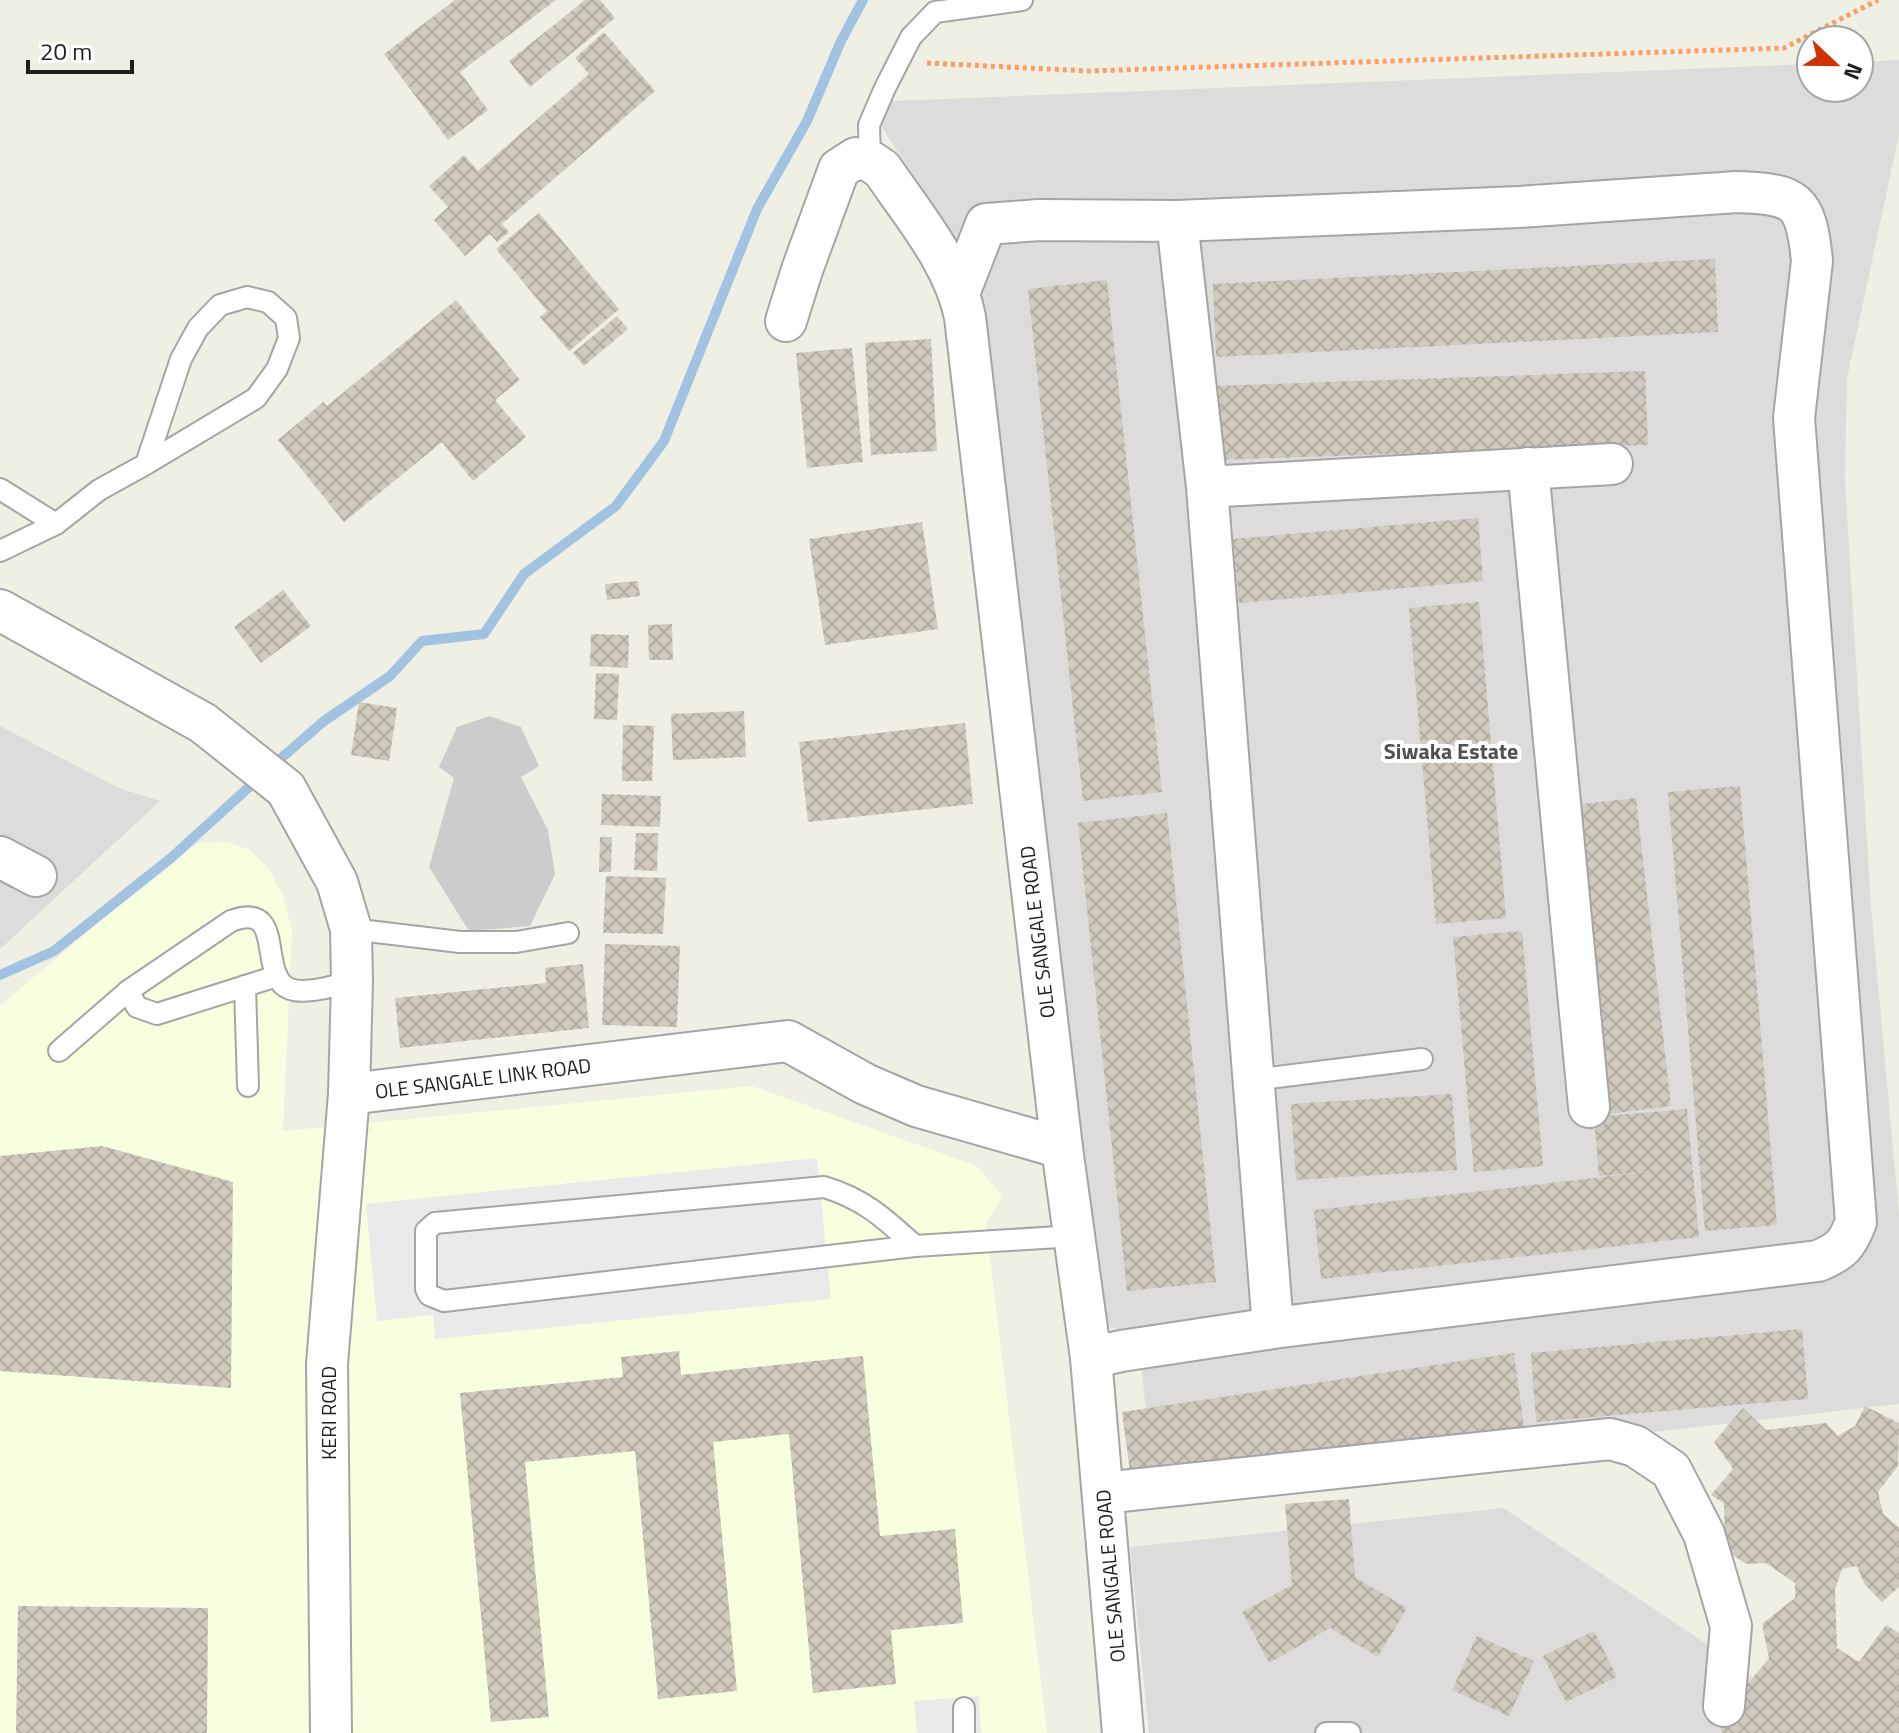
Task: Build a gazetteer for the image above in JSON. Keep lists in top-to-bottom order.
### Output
{
  "streets": {
    "street": ["OLE SANGALE ROAD", "OLE SANGALE LINK ROAD", "KERI ROAD"]
  },
  "crossings": [
    ["OLE SANGALE ROAD", "OLE SANGALE LINK ROAD"],
    ["OLE SANGALE LINK ROAD", "KERI ROAD"]
  ],
  "districts": ["Siwaka Estate"],
  "scale_bar": "20 m",
  "north": "right"
}
